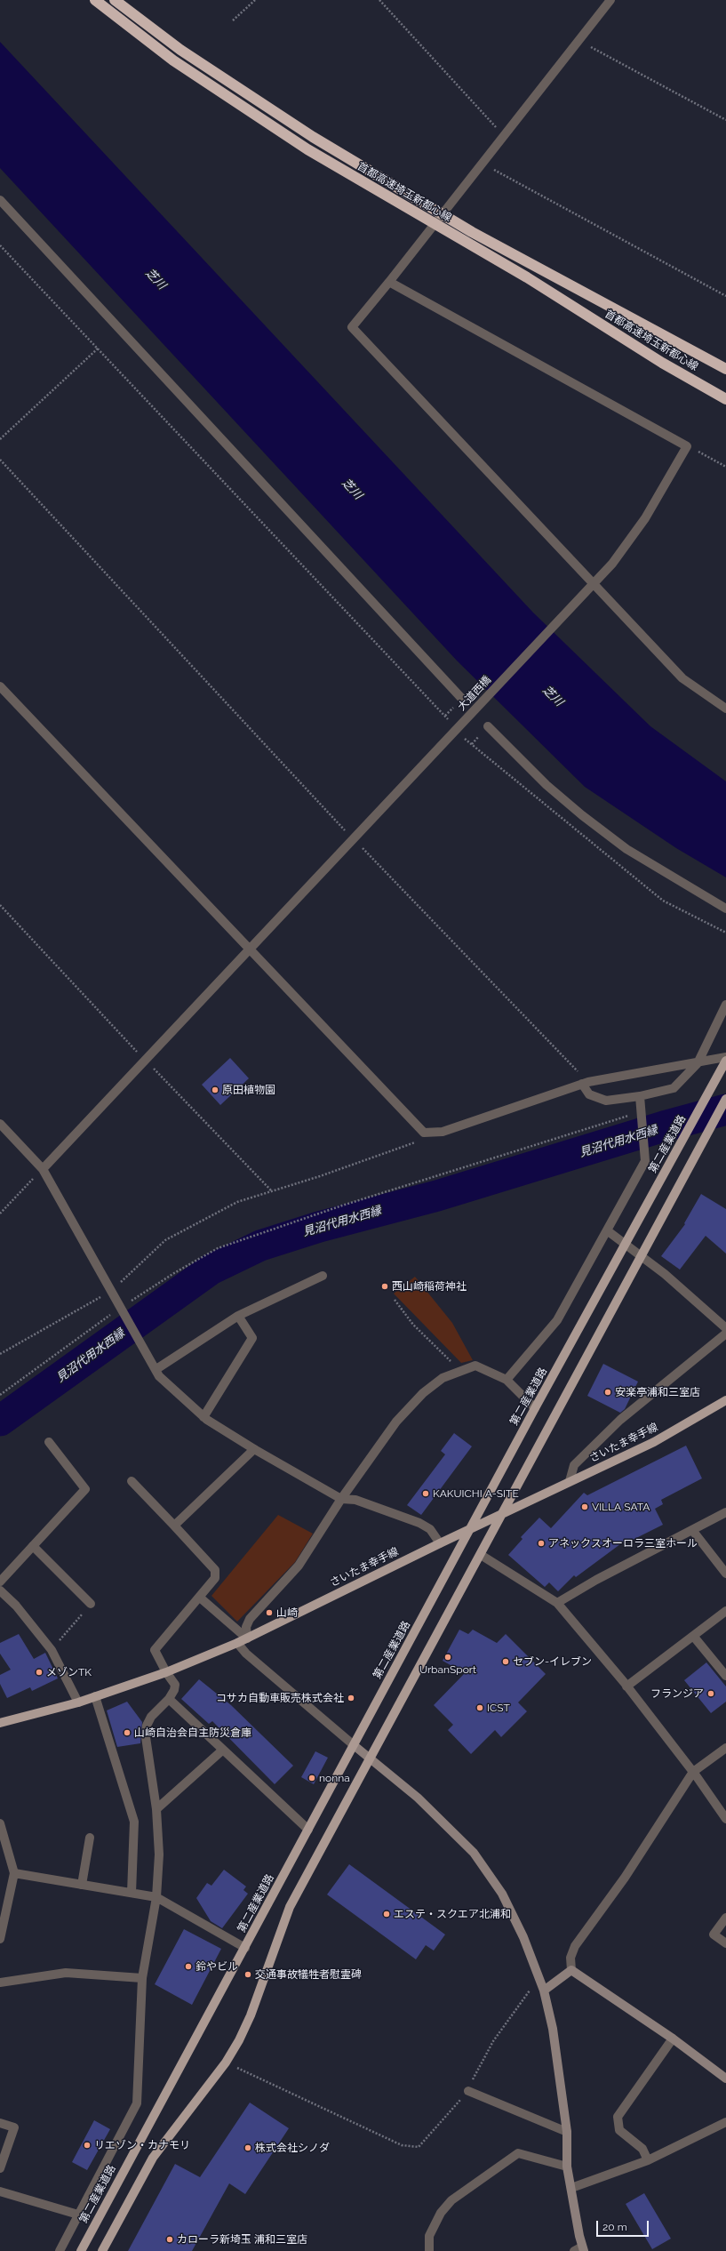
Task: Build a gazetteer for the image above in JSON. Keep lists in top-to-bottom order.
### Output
{
  "streets": {
    "highway": ["首都高速埼玉新都心線"],
    "main road": ["第二産業道路", "さいたま幸手線"],
    "street": ["大道西橋"]
  },
  "crossings": [
    ["第二産業道路", "さいたま幸手線"]
  ],
  "water": ["芝川", "見沼代用水西縁"],
  "places": [
    "原田植物園",
    "西山崎稲荷神社",
    "安楽亭浦和三室店",
    "KAKUICHI A-SITE",
    "VILLA SATA",
    "アネックスオーロラ三室ホール",
    "山崎",
    "UrbanSport",
    "セブン-イレブン",
    "メゾンTK",
    "フランジア",
    "コサカ自動車販売株式会社",
    "ICST",
    "山崎自治会自主防災倉庫",
    "nonna",
    "エステ・スクエア北浦和",
    "鈴やビル",
    "交通事故犠牲者慰霊碑",
    "リエゾン・カナモリ",
    "株式会社シノダ",
    "カローラ新埼玉 浦和三室店"
  ],
  "scale_bar": "20 m"
}
